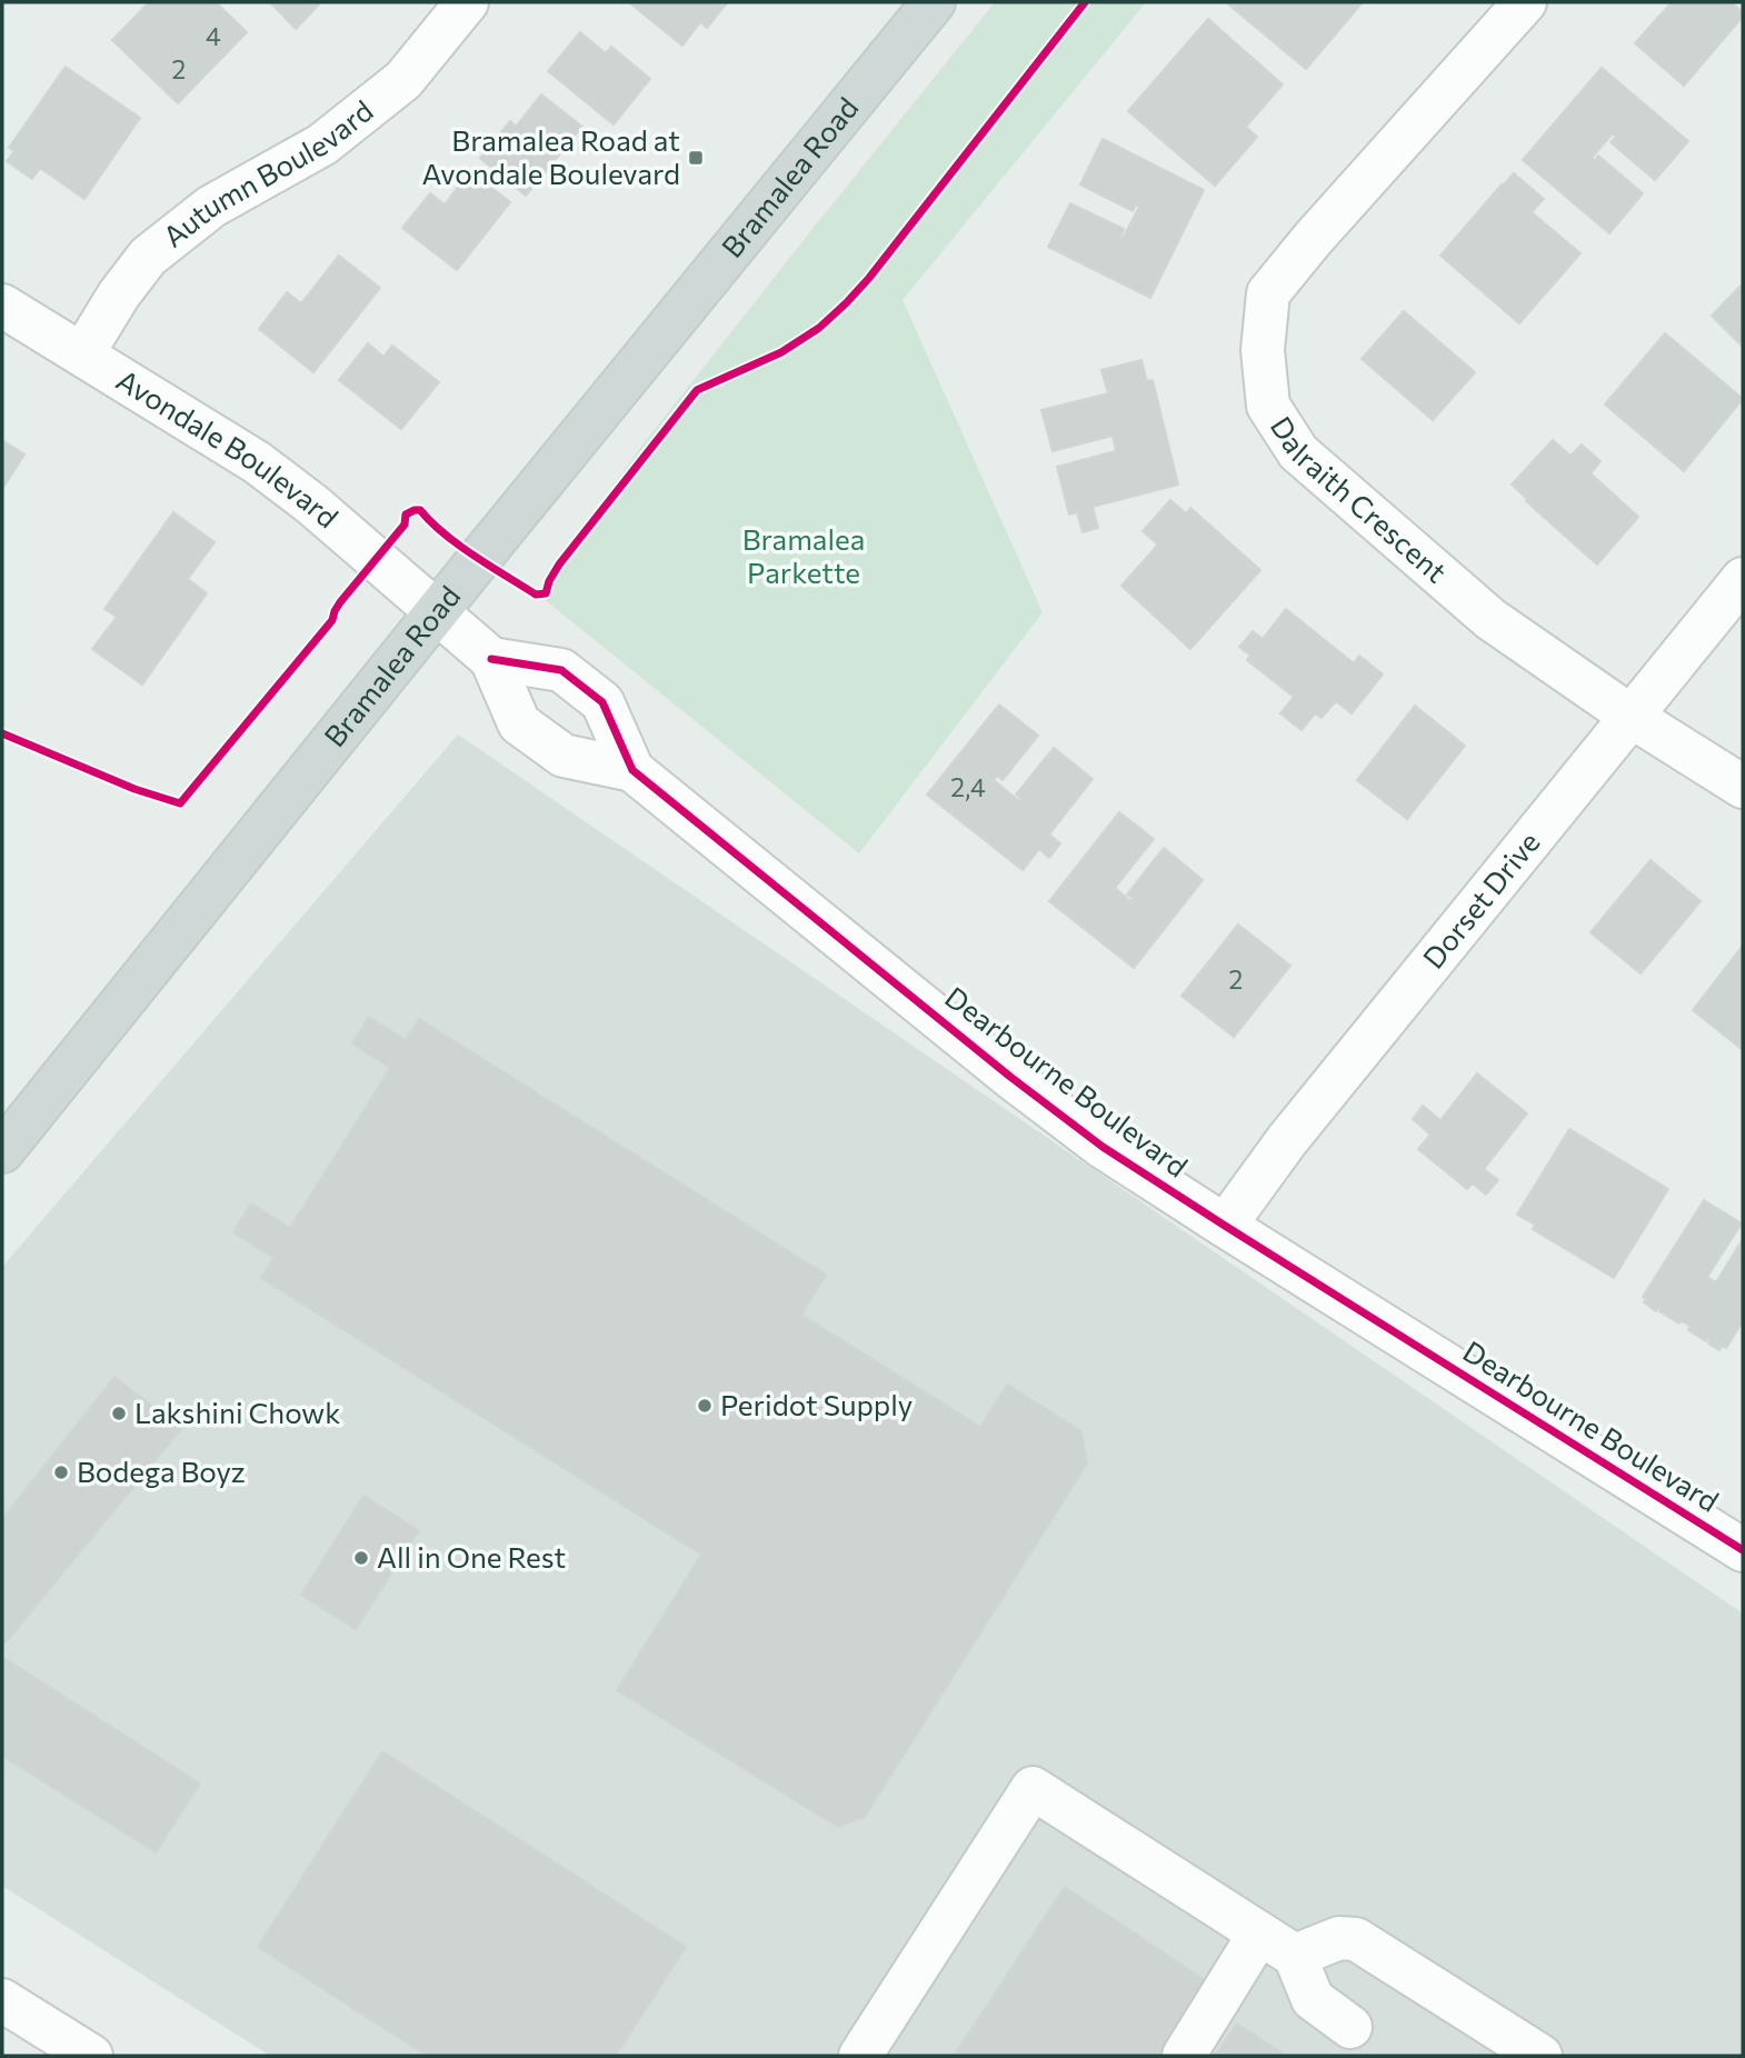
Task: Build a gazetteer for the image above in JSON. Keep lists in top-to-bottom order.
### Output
{
  "streets": {
    "main road": ["Bramalea Road"],
    "street": [
      "Autumn Boulevard",
      "Avondale Boulevard",
      "Dalraith Crescent",
      "Dorset Drive",
      "Dearbourne Boulevard"
    ]
  },
  "crossings": [
    ["Autumn Boulevard", "Avondale Boulevard"],
    ["Bramalea Road", "Avondale Boulevard"],
    ["Bramalea Road", "Dearbourne Boulevard"],
    ["Avondale Boulevard", "Dearbourne Boulevard"],
    ["Dalraith Crescent", "Dorset Drive"],
    ["Dorset Drive", "Dearbourne Boulevard"]
  ],
  "parks": ["Bramalea Parkette"],
  "places": {
    "transit": ["Bramalea Road at Avondale Boulevard"],
    "other": [
      "Peridot Supply",
      "Lakshini Chowk",
      "Bodega Boyz",
      "All in One Rest"
    ]
  },
  "house_numbers": [
    "4",
    "2",
    "2,4",
    "2"
  ]
}
